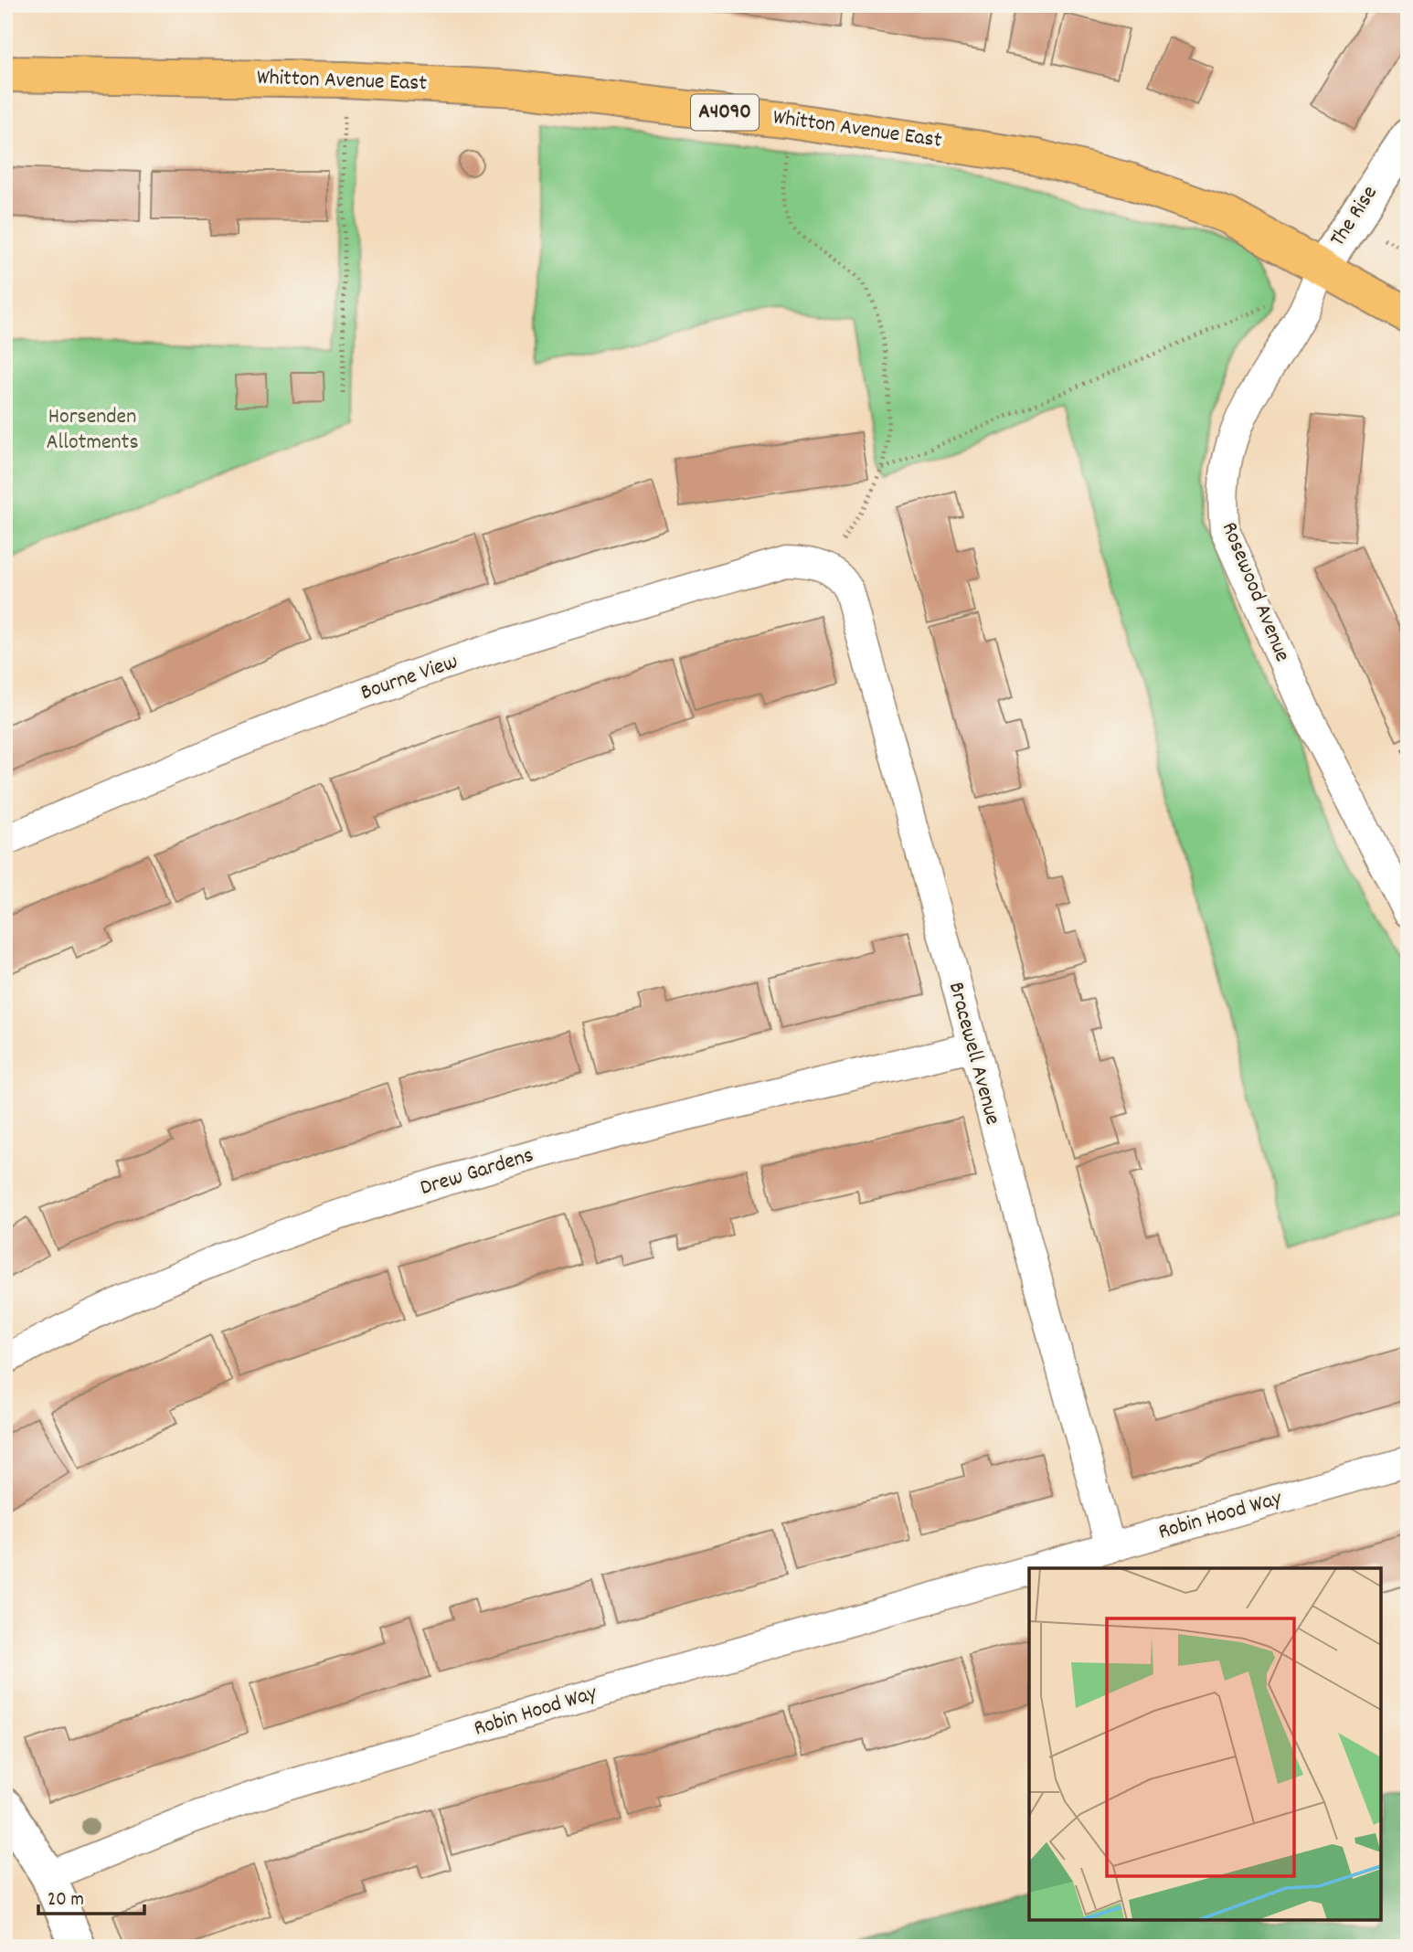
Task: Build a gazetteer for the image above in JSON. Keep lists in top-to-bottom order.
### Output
{
  "streets": {
    "main road": ["Whitton Avenue East", "A4090"],
    "street": [
      "The Rise",
      "Rosewood Avenue",
      "Bourne View",
      "Bracewell Avenue",
      "Drew Gardens",
      "Robin Hood Way"
    ]
  },
  "crossings": [
    ["Whitton Avenue East", "The Rise"],
    ["Whitton Avenue East", "Rosewood Avenue"],
    ["The Rise", "Rosewood Avenue"],
    ["Bourne View", "Bracewell Avenue"],
    ["Bracewell Avenue", "Drew Gardens"],
    ["Bracewell Avenue", "Robin Hood Way"]
  ],
  "parks": ["Horsenden Allotments"],
  "scale_bar": "20 m"
}
